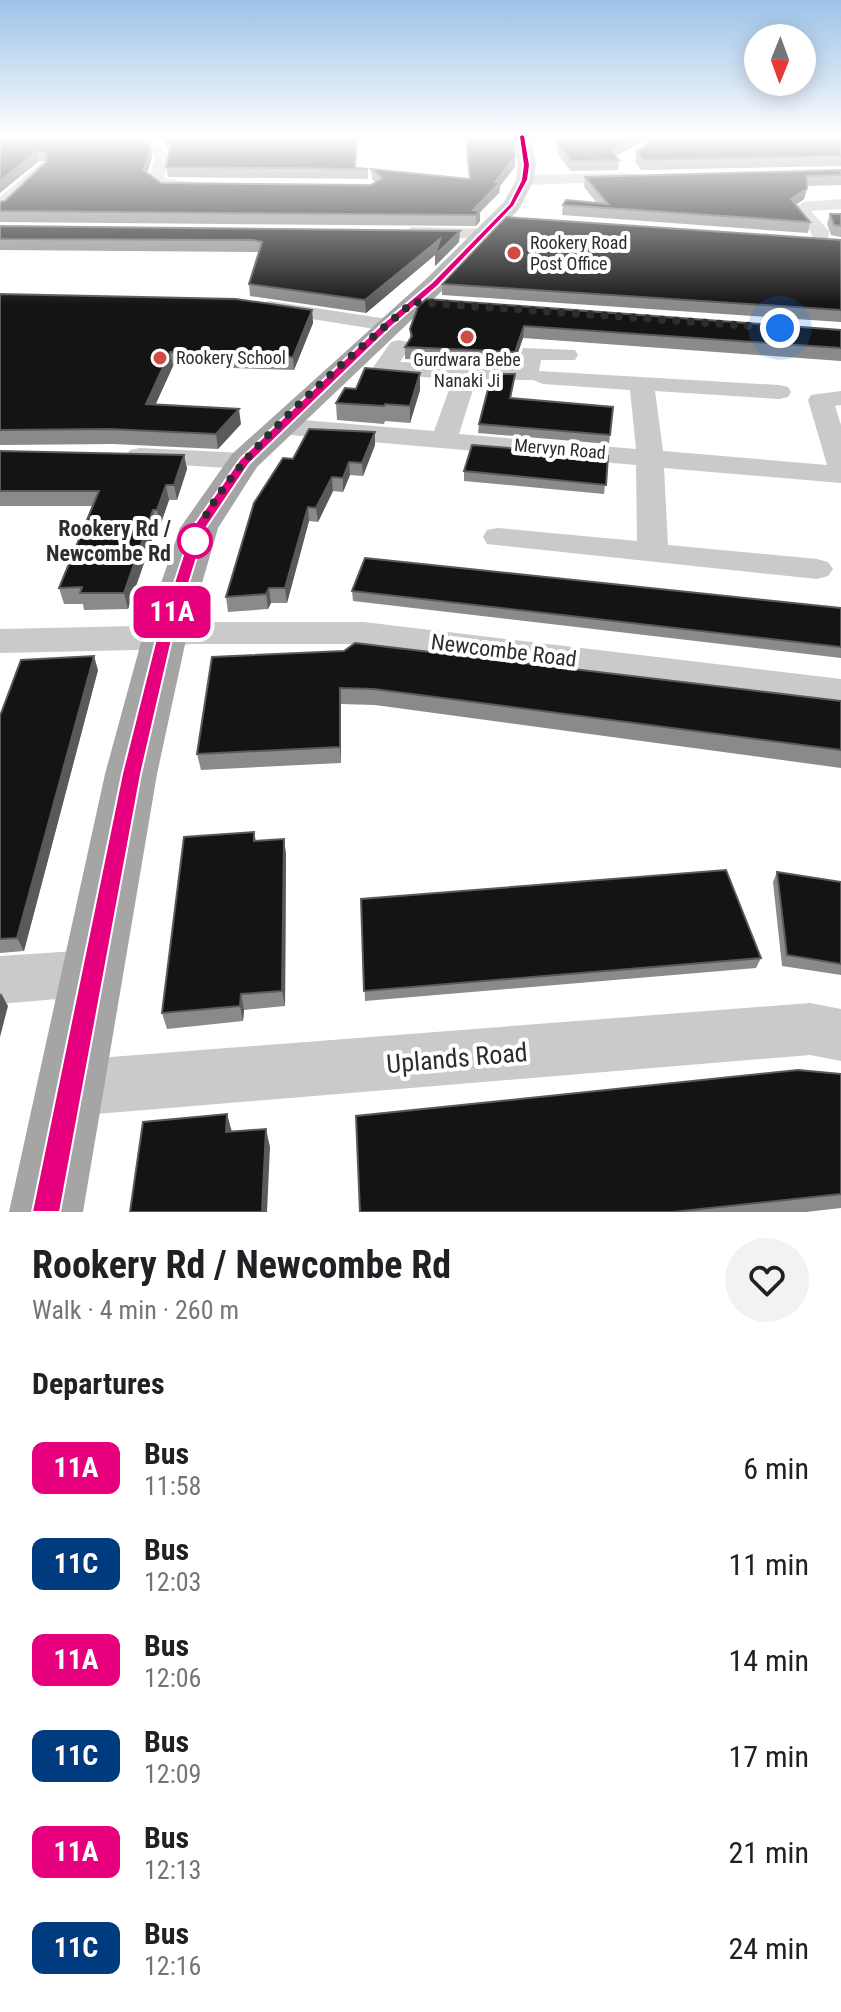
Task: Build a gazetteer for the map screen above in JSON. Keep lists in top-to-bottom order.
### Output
{
  "streets": {
    "street": ["Mervyn Road", "Newcombe Road", "Uplands Road"]
  },
  "places": [
    "Rookery Road Post Office",
    "Gurdwara Bebe Nanaki Ji",
    "Rookery School",
    "Rookery Rd / Newcombe Rd"
  ],
  "lines": ["bus line 11A"],
  "north": "bottom",
  "page": {
    "on_map": "11A",
    "heading": [
      ["Rookery Rd / Newcombe Rd", "Walk · 4 min · 260 m"],
      "Departures"
    ],
    "list": [
      {
        "mark": "11A",
        "name": "Bus",
        "note": "11:58",
        "value": "6 min"
      },
      {
        "mark": "11C",
        "name": "Bus",
        "note": "12:03",
        "value": "11 min"
      },
      {
        "mark": "11A",
        "name": "Bus",
        "note": "12:06",
        "value": "14 min"
      },
      {
        "mark": "11C",
        "name": "Bus",
        "note": "12:09",
        "value": "17 min"
      },
      {
        "mark": "11A",
        "name": "Bus",
        "note": "12:13",
        "value": "21 min"
      },
      {
        "mark": "11C",
        "name": "Bus",
        "note": "12:16",
        "value": "24 min"
      }
    ]
  }
}
